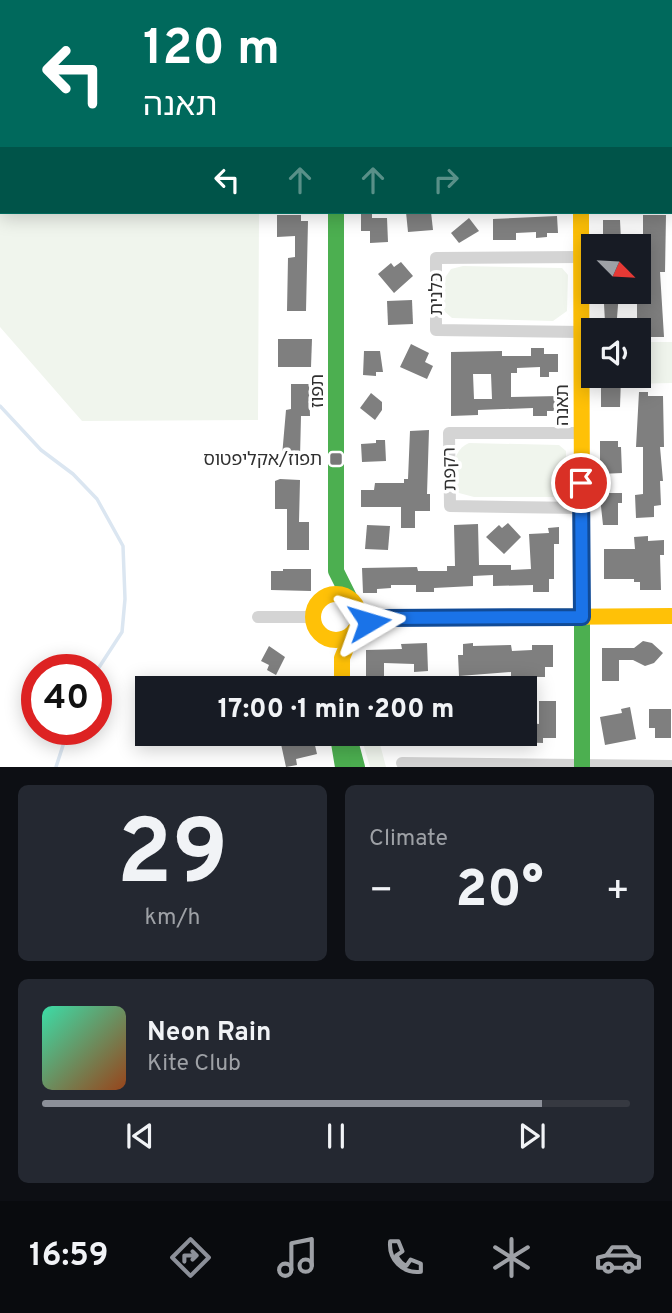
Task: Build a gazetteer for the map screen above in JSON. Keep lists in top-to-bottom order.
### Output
{
  "streets": {
    "street": [
      "כלנית",
      "תפוז",
      "תאנה",
      "רקפת"
    ]
  },
  "crossings": [
    ["תאנה", "רקפת"]
  ],
  "places": {
    "transit": ["תפוז/אקליפטוס"]
  },
  "north": "bottom right",
  "page": {
    "turn": ["120 m", "תאנה"],
    "limit": "40",
    "trip": "17:00 · 1 min · 200 m",
    "tile": [
      ["29", "km/h"],
      "Climate"
    ],
    "heat": ["−", "20°", "+"],
    "song": ["Neon Rain", "Kite Club"],
    "tabs": "16:59"
  }
}
